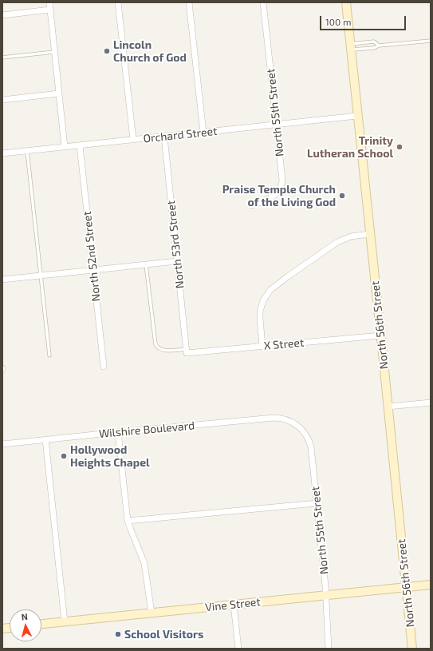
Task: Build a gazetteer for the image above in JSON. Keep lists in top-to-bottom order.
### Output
{
  "streets": {
    "main road": ["North 56th Street", "Vine Street"],
    "street": [
      "North 55th Street",
      "Orchard Street",
      "North 53rd Street",
      "North 52nd Street",
      "X Street",
      "Wilshire Boulevard"
    ]
  },
  "crossings": [
    ["North 55th Street", "Orchard Street"],
    ["North 55th Street", "Wilshire Boulevard"],
    ["North 55th Street", "Vine Street"],
    ["Orchard Street", "North 53rd Street"],
    ["Orchard Street", "North 52nd Street"],
    ["Orchard Street", "North 56th Street"],
    ["North 53rd Street", "X Street"],
    ["North 56th Street", "X Street"],
    ["North 56th Street", "Vine Street"]
  ],
  "places": [
    "Lincoln Church of God",
    "Trinity Lutheran School",
    "Praise Temple Church of the Living God",
    "Hollywood Heights Chapel",
    "School Visitors"
  ],
  "scale_bar": "100 m",
  "north": "top"
}
